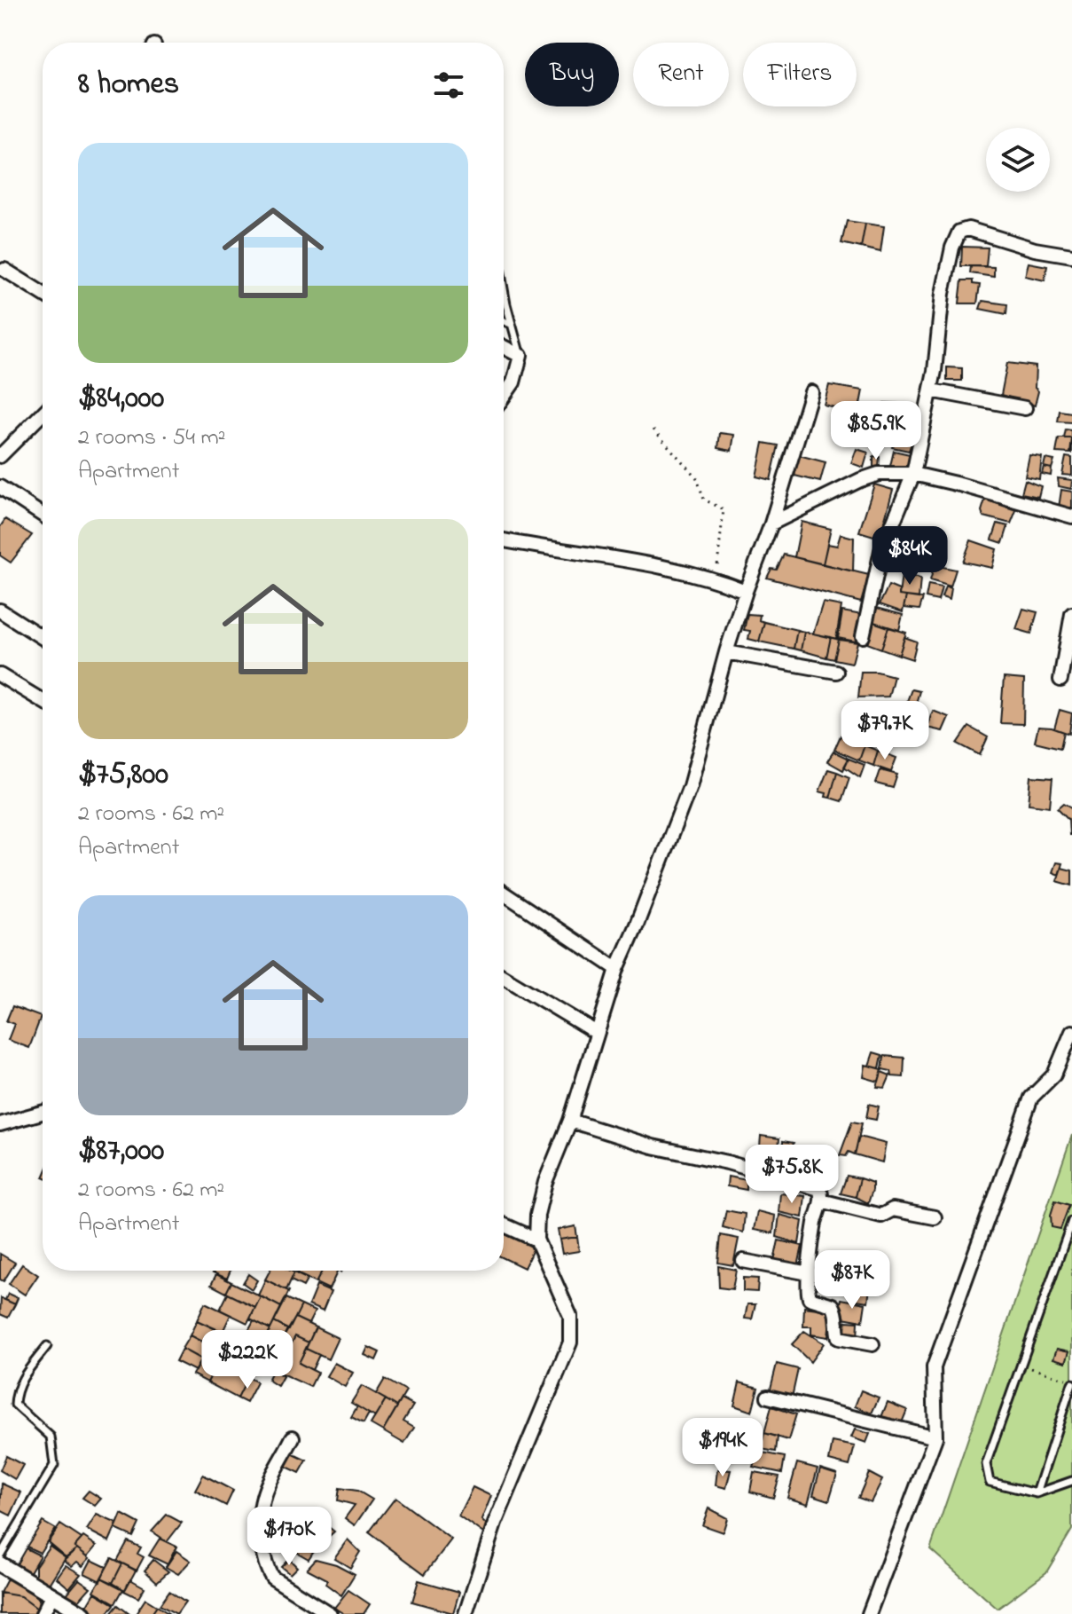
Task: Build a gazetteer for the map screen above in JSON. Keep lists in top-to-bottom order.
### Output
{
  "page": {
    "chip": ["Buy", "Rent", "Filters"],
    "heading": "8 homes",
    "list": [
      {
        "name": "$84,000",
        "note": "2 rooms · 54 m² · Apartment"
      },
      {
        "name": "$75,800",
        "note": "2 rooms · 62 m² · Apartment"
      },
      {
        "name": "$87,000",
        "note": "2 rooms · 62 m² · Apartment"
      }
    ],
    "price": [
      "$85.9K",
      "$84K",
      "$79.7K",
      "$75.8K",
      "$87K",
      "$222K",
      "$194K",
      "$170K"
    ]
  }
}
